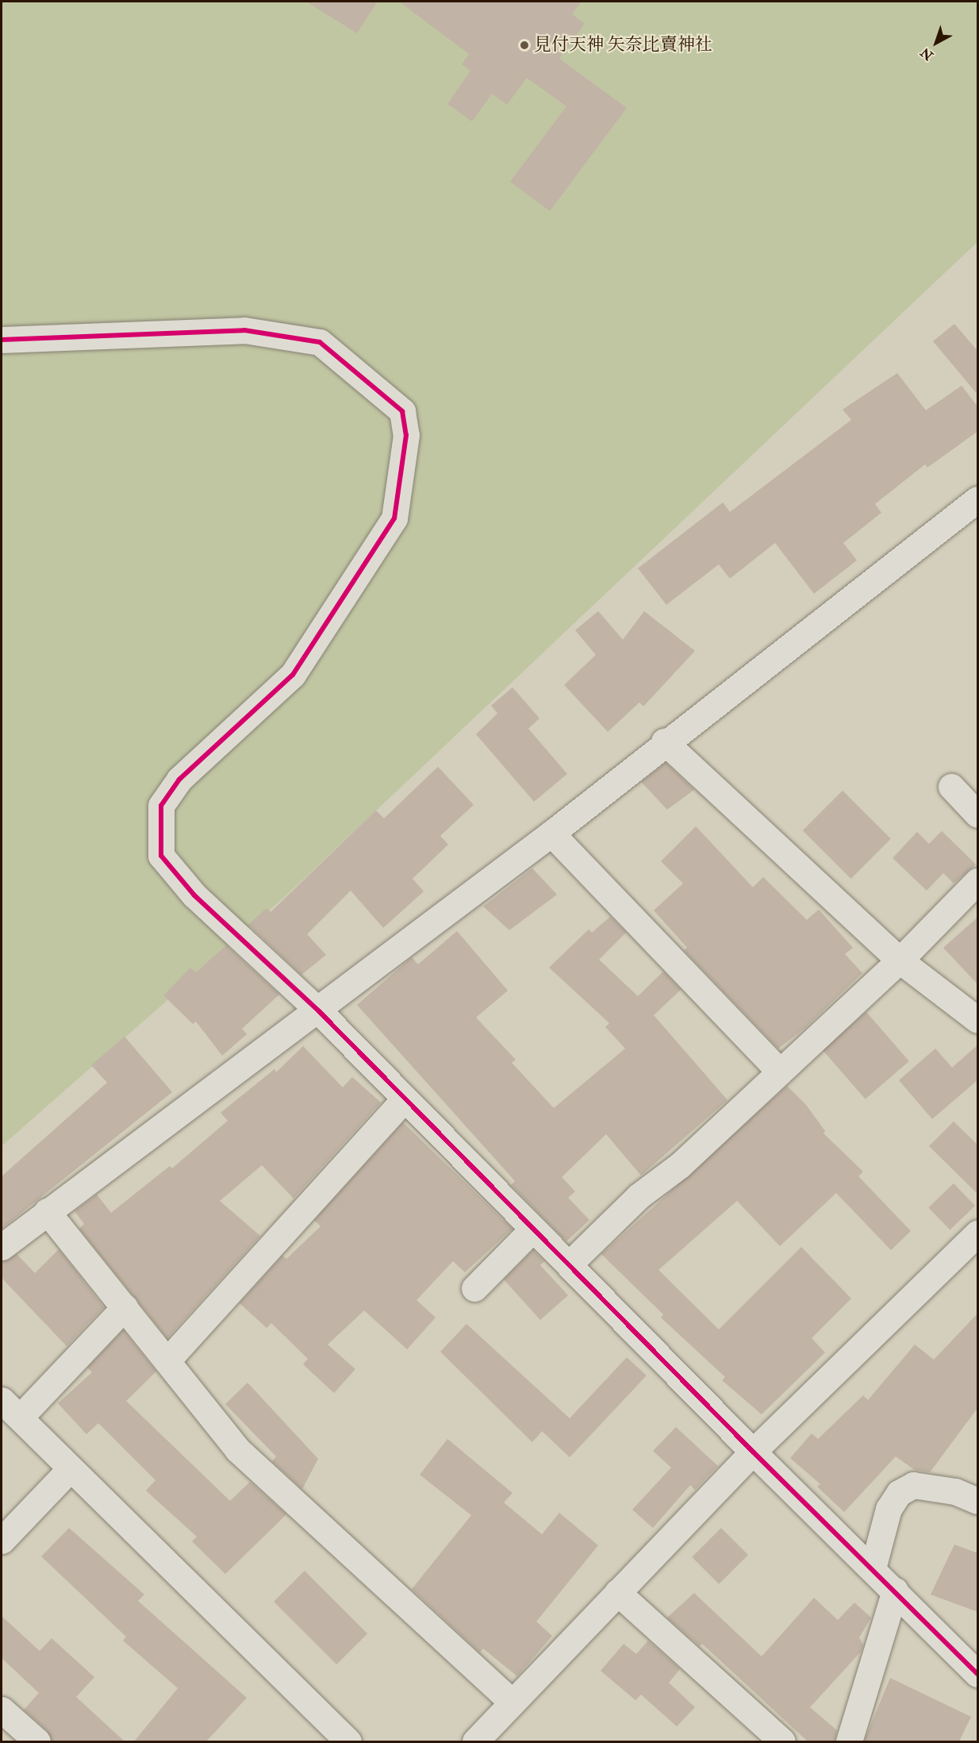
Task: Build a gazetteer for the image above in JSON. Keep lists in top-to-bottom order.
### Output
{
  "places": ["見付天神 矢奈比賣神社"],
  "north": "bottom left"
}
